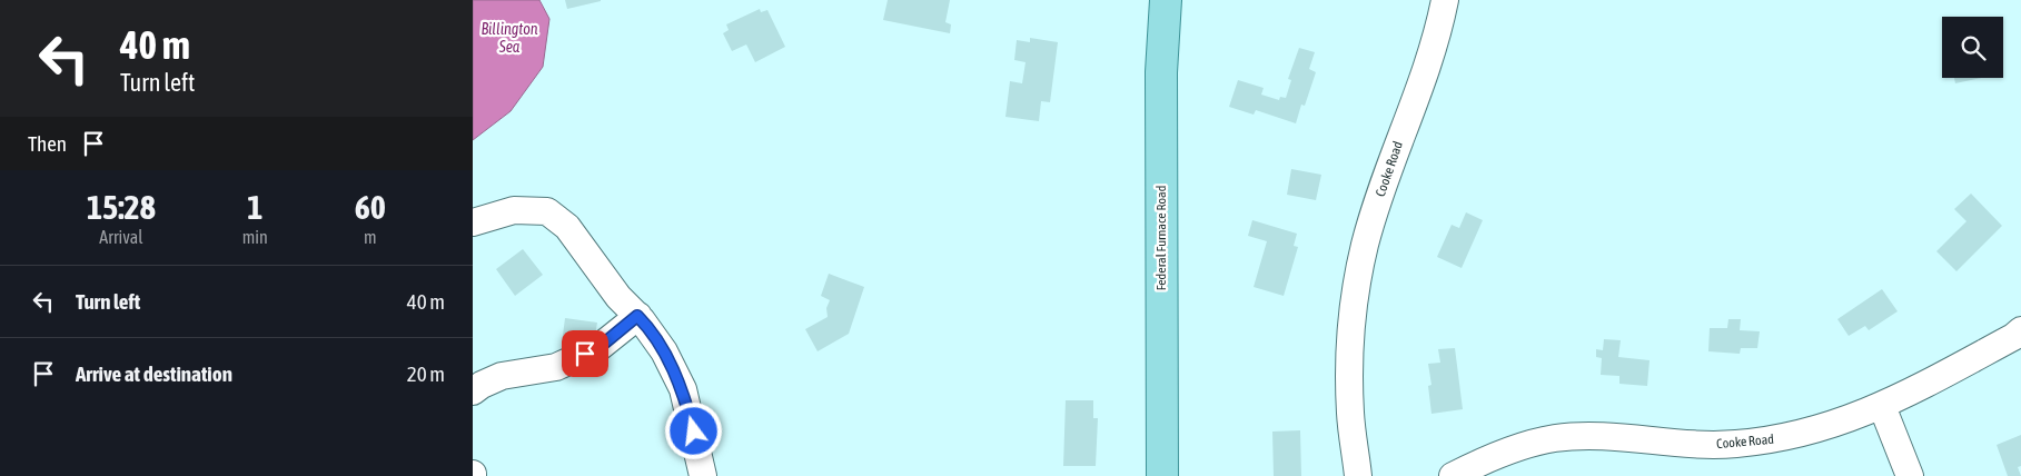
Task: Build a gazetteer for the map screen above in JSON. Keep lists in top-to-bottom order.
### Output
{
  "streets": {
    "main road": ["Federal Furnace Road"],
    "street": ["Cooke Road"]
  },
  "water": ["Billington Sea"],
  "page": {
    "turn": ["40 m", "Turn left"],
    "then": "Then",
    "eta": [
      "15:28",
      "Arrival",
      "1",
      "min",
      "60",
      "m"
    ],
    "list": [
      {
        "name": "Turn left",
        "value": "40 m"
      },
      {
        "name": "Arrive at destination",
        "value": "20 m"
      }
    ]
  }
}
